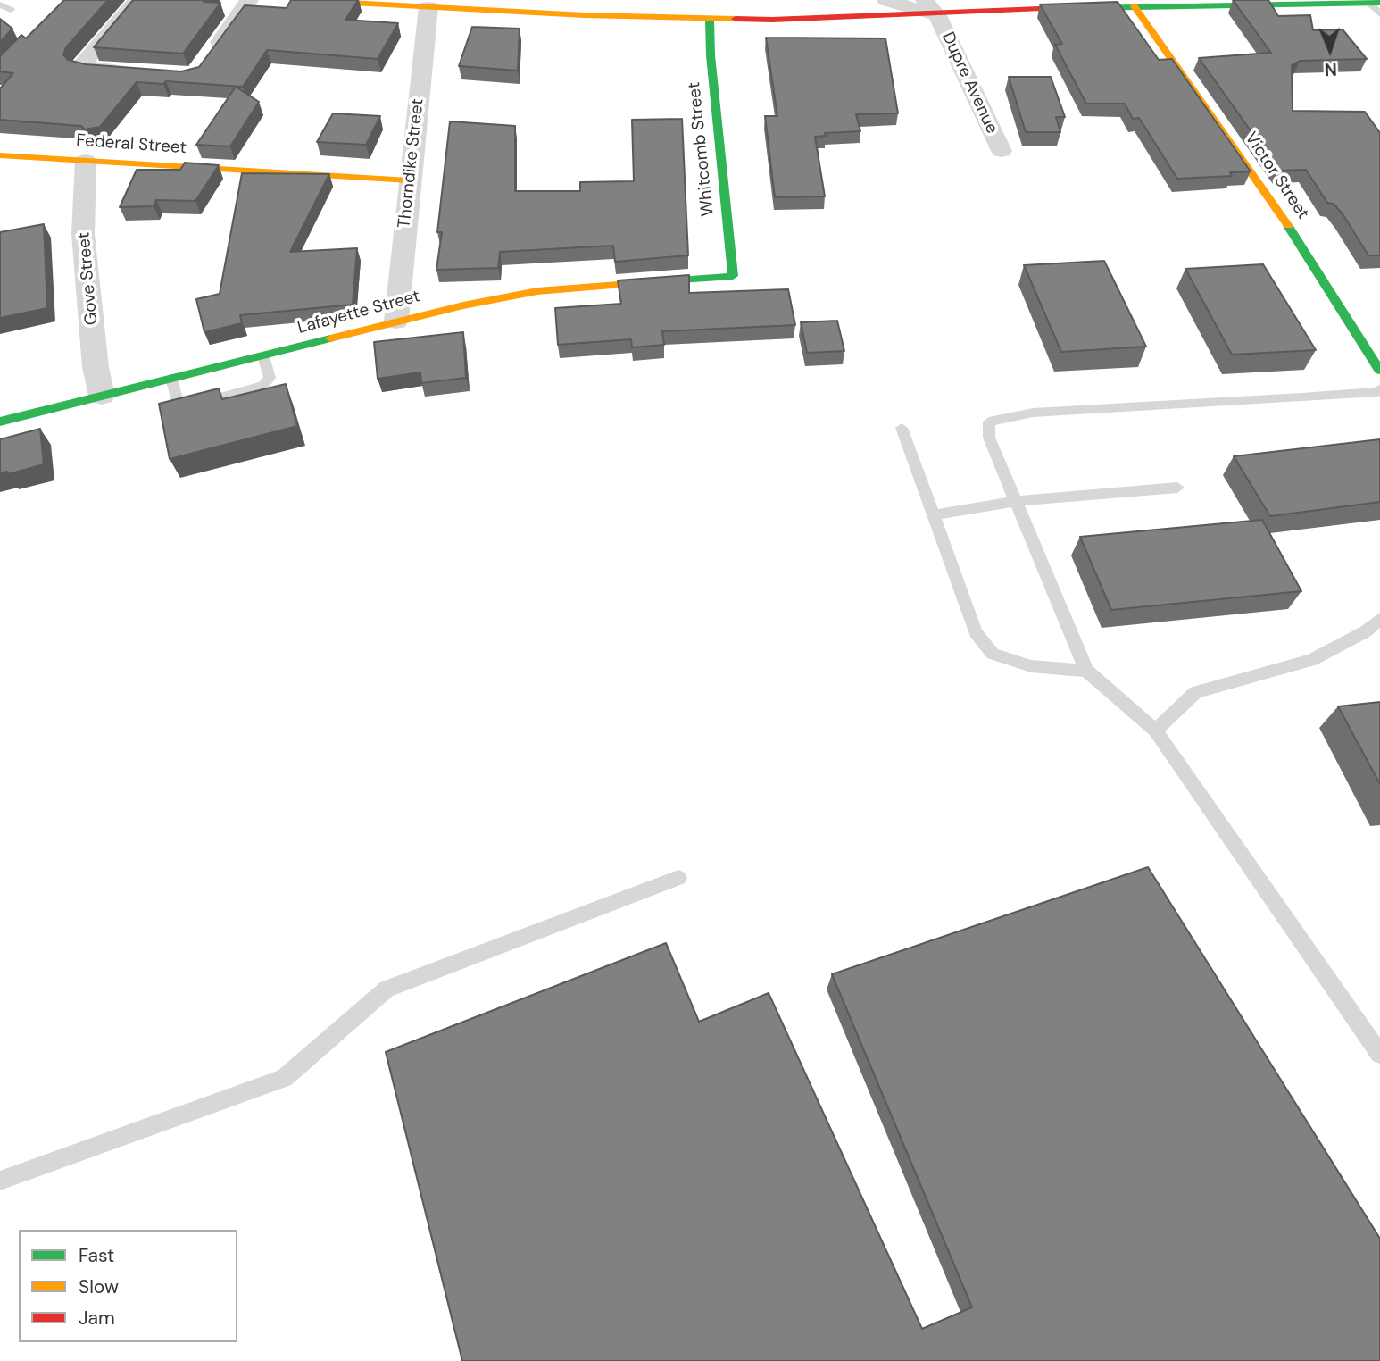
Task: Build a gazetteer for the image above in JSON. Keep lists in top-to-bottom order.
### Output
{
  "streets": {
    "street": [
      "Dupre Avenue",
      "Federal Street",
      "Whitcomb Street",
      "Thorndike Street",
      "Victor Street",
      "Gove Street",
      "Lafayette Street"
    ]
  },
  "crossings": [
    ["Federal Street", "Thorndike Street"],
    ["Federal Street", "Gove Street"],
    ["Whitcomb Street", "Lafayette Street"],
    ["Thorndike Street", "Lafayette Street"],
    ["Gove Street", "Lafayette Street"]
  ],
  "legend": ["Fast", "Slow", "Jam"],
  "north": "bottom"
}
